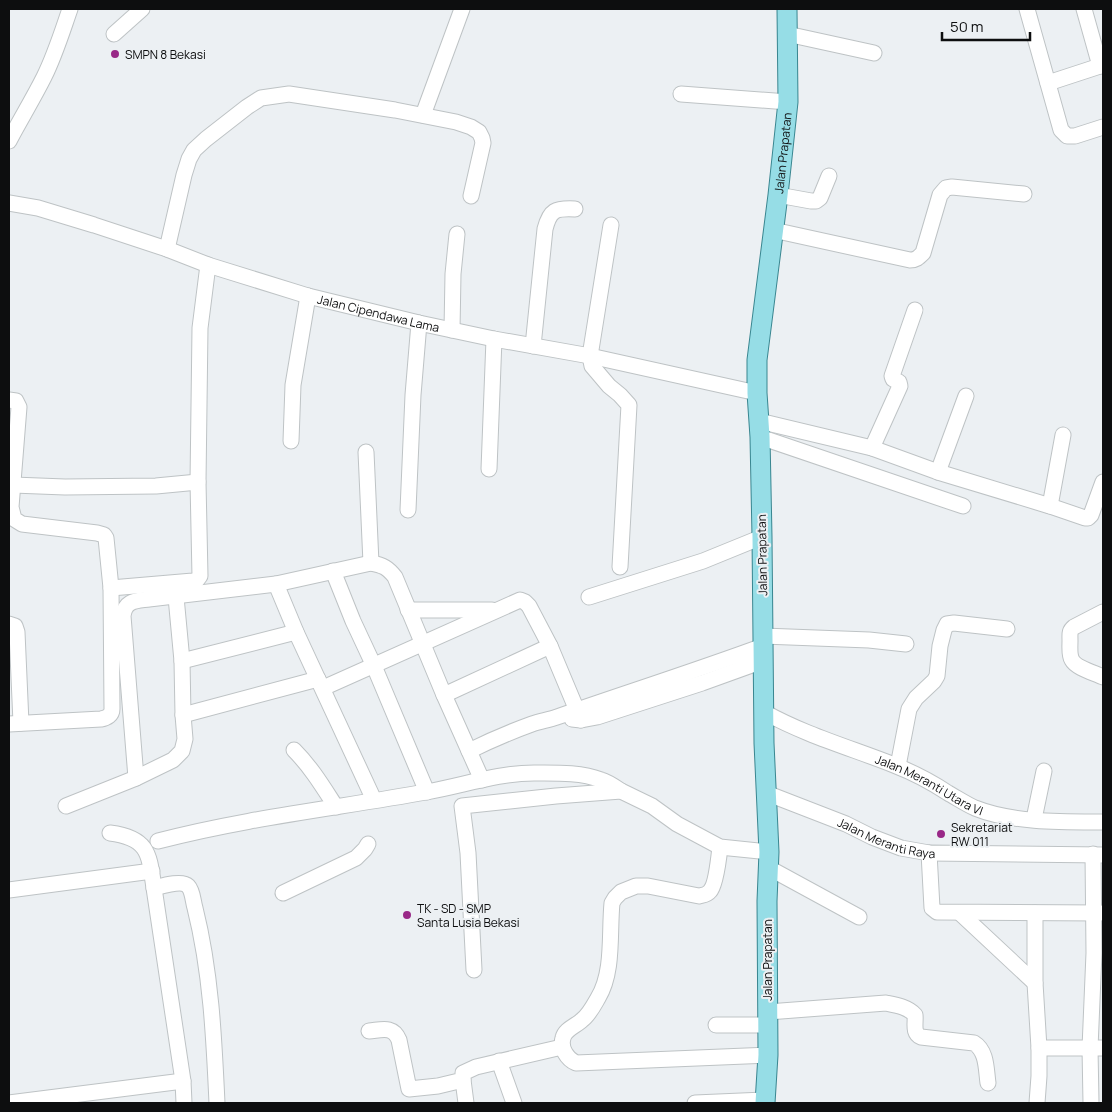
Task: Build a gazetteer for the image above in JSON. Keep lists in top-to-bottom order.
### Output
{
  "streets": {
    "main road": ["Jalan Prapatan"],
    "street": ["Jalan Cipendawa Lama", "Jalan Meranti Utara VI", "Jalan Meranti Raya"]
  },
  "crossings": [
    ["Jalan Prapatan", "Jalan Cipendawa Lama"],
    ["Jalan Prapatan", "Jalan Meranti Utara VI"],
    ["Jalan Prapatan", "Jalan Meranti Raya"]
  ],
  "places": ["SMPN 8 Bekasi", "Sekretariat RW 011", "TK - SD - SMP Santa Lusia Bekasi"],
  "scale_bar": "50 m"
}
